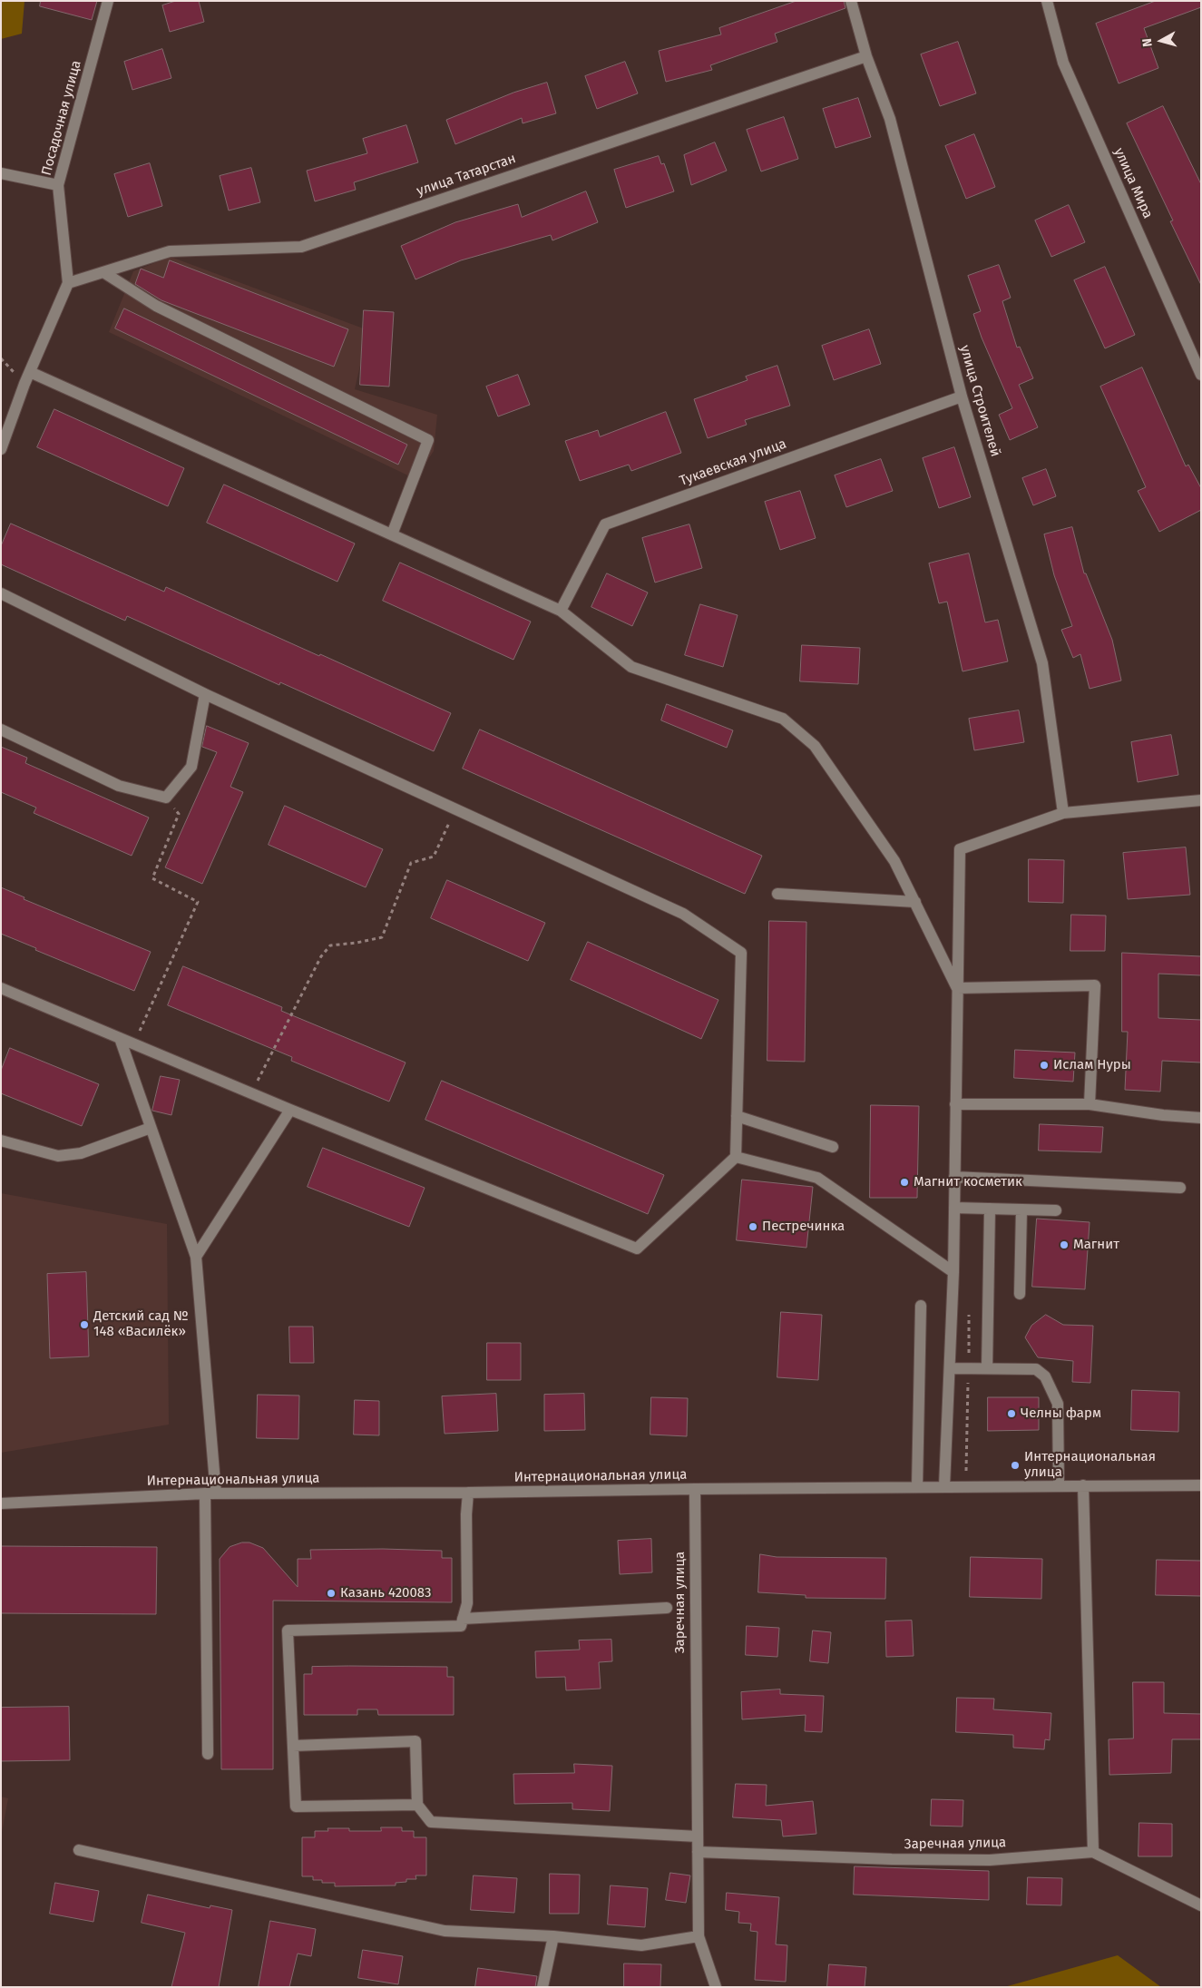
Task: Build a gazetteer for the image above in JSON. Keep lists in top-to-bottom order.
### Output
{
  "streets": {
    "street": [
      "Посадочная улица",
      "улица Татарстан",
      "улица Мира",
      "улица Строителей",
      "Тукаевская улица",
      "Интернациональная улица",
      "Заречная улица"
    ]
  },
  "crossings": [
    ["Посадочная улица", "улица Татарстан"],
    ["улица Татарстан", "улица Строителей"],
    ["улица Строителей", "Тукаевская улица"],
    ["Интернациональная улица", "Заречная улица"]
  ],
  "places": [
    "Ислам Нуры",
    "Магнит косметик",
    "Пестречинка",
    "Магнит",
    "Детский сад № 148 «Василёк»",
    "Челны фарм",
    "Интернациональная улица",
    "Казань 420083"
  ],
  "north": "left"
}
